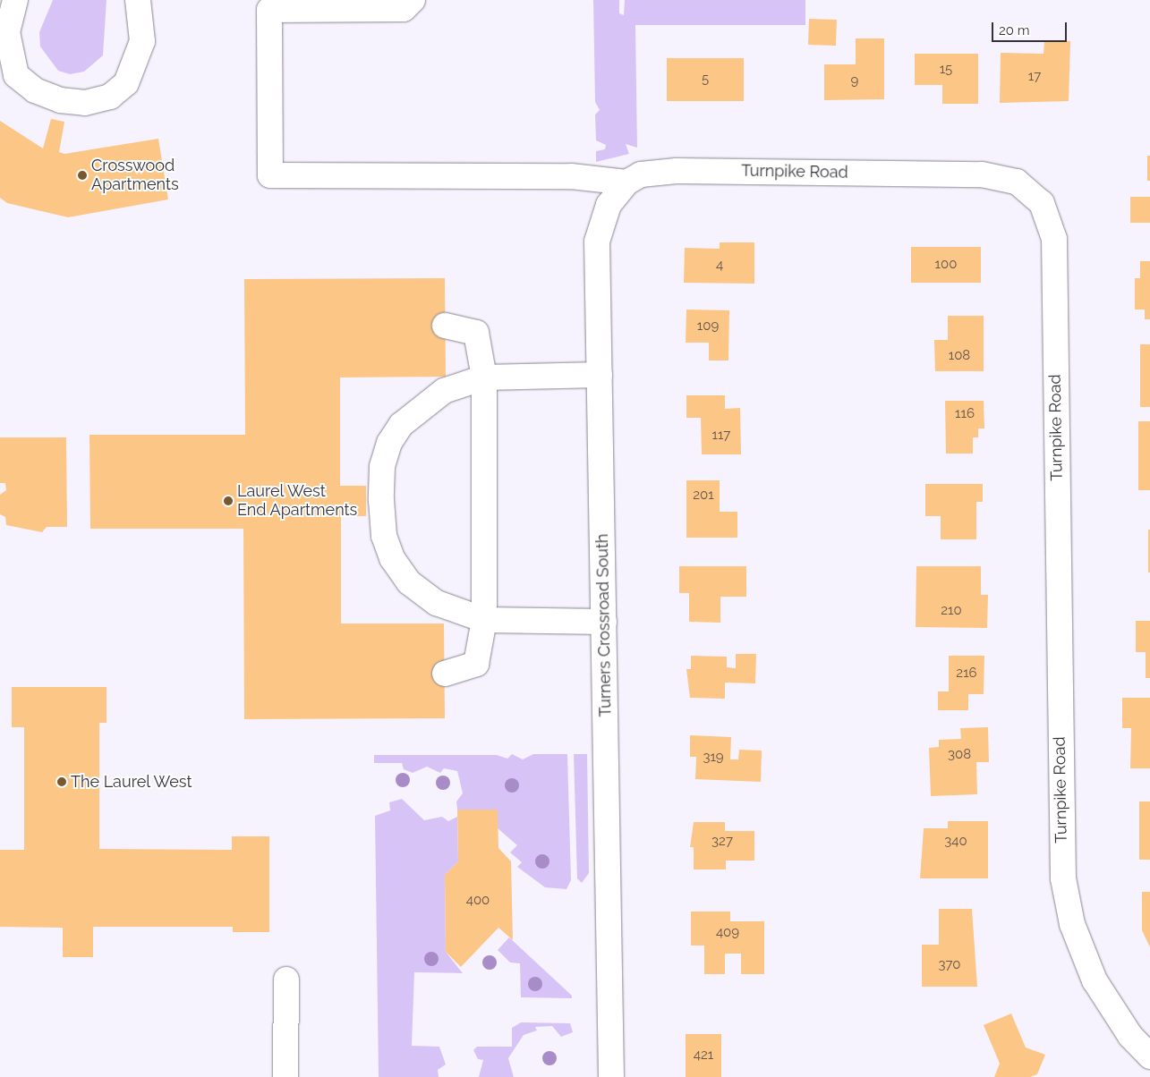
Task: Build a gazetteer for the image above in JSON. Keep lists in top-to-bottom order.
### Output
{
  "streets": {
    "street": ["Turnpike Road", "Turners Crossroad South"]
  },
  "crossings": [
    ["Turnpike Road", "Turners Crossroad South"]
  ],
  "places": ["Crosswood Apartments", "Laurel West End Apartments", "The Laurel West"],
  "house_numbers": [
    "15",
    "17",
    "5",
    "9",
    "100",
    "4",
    "109",
    "108",
    "116",
    "117",
    "201",
    "210",
    "216",
    "308",
    "319",
    "327",
    "340",
    "400",
    "409",
    "370",
    "421"
  ],
  "scale_bar": "20 m"
}
